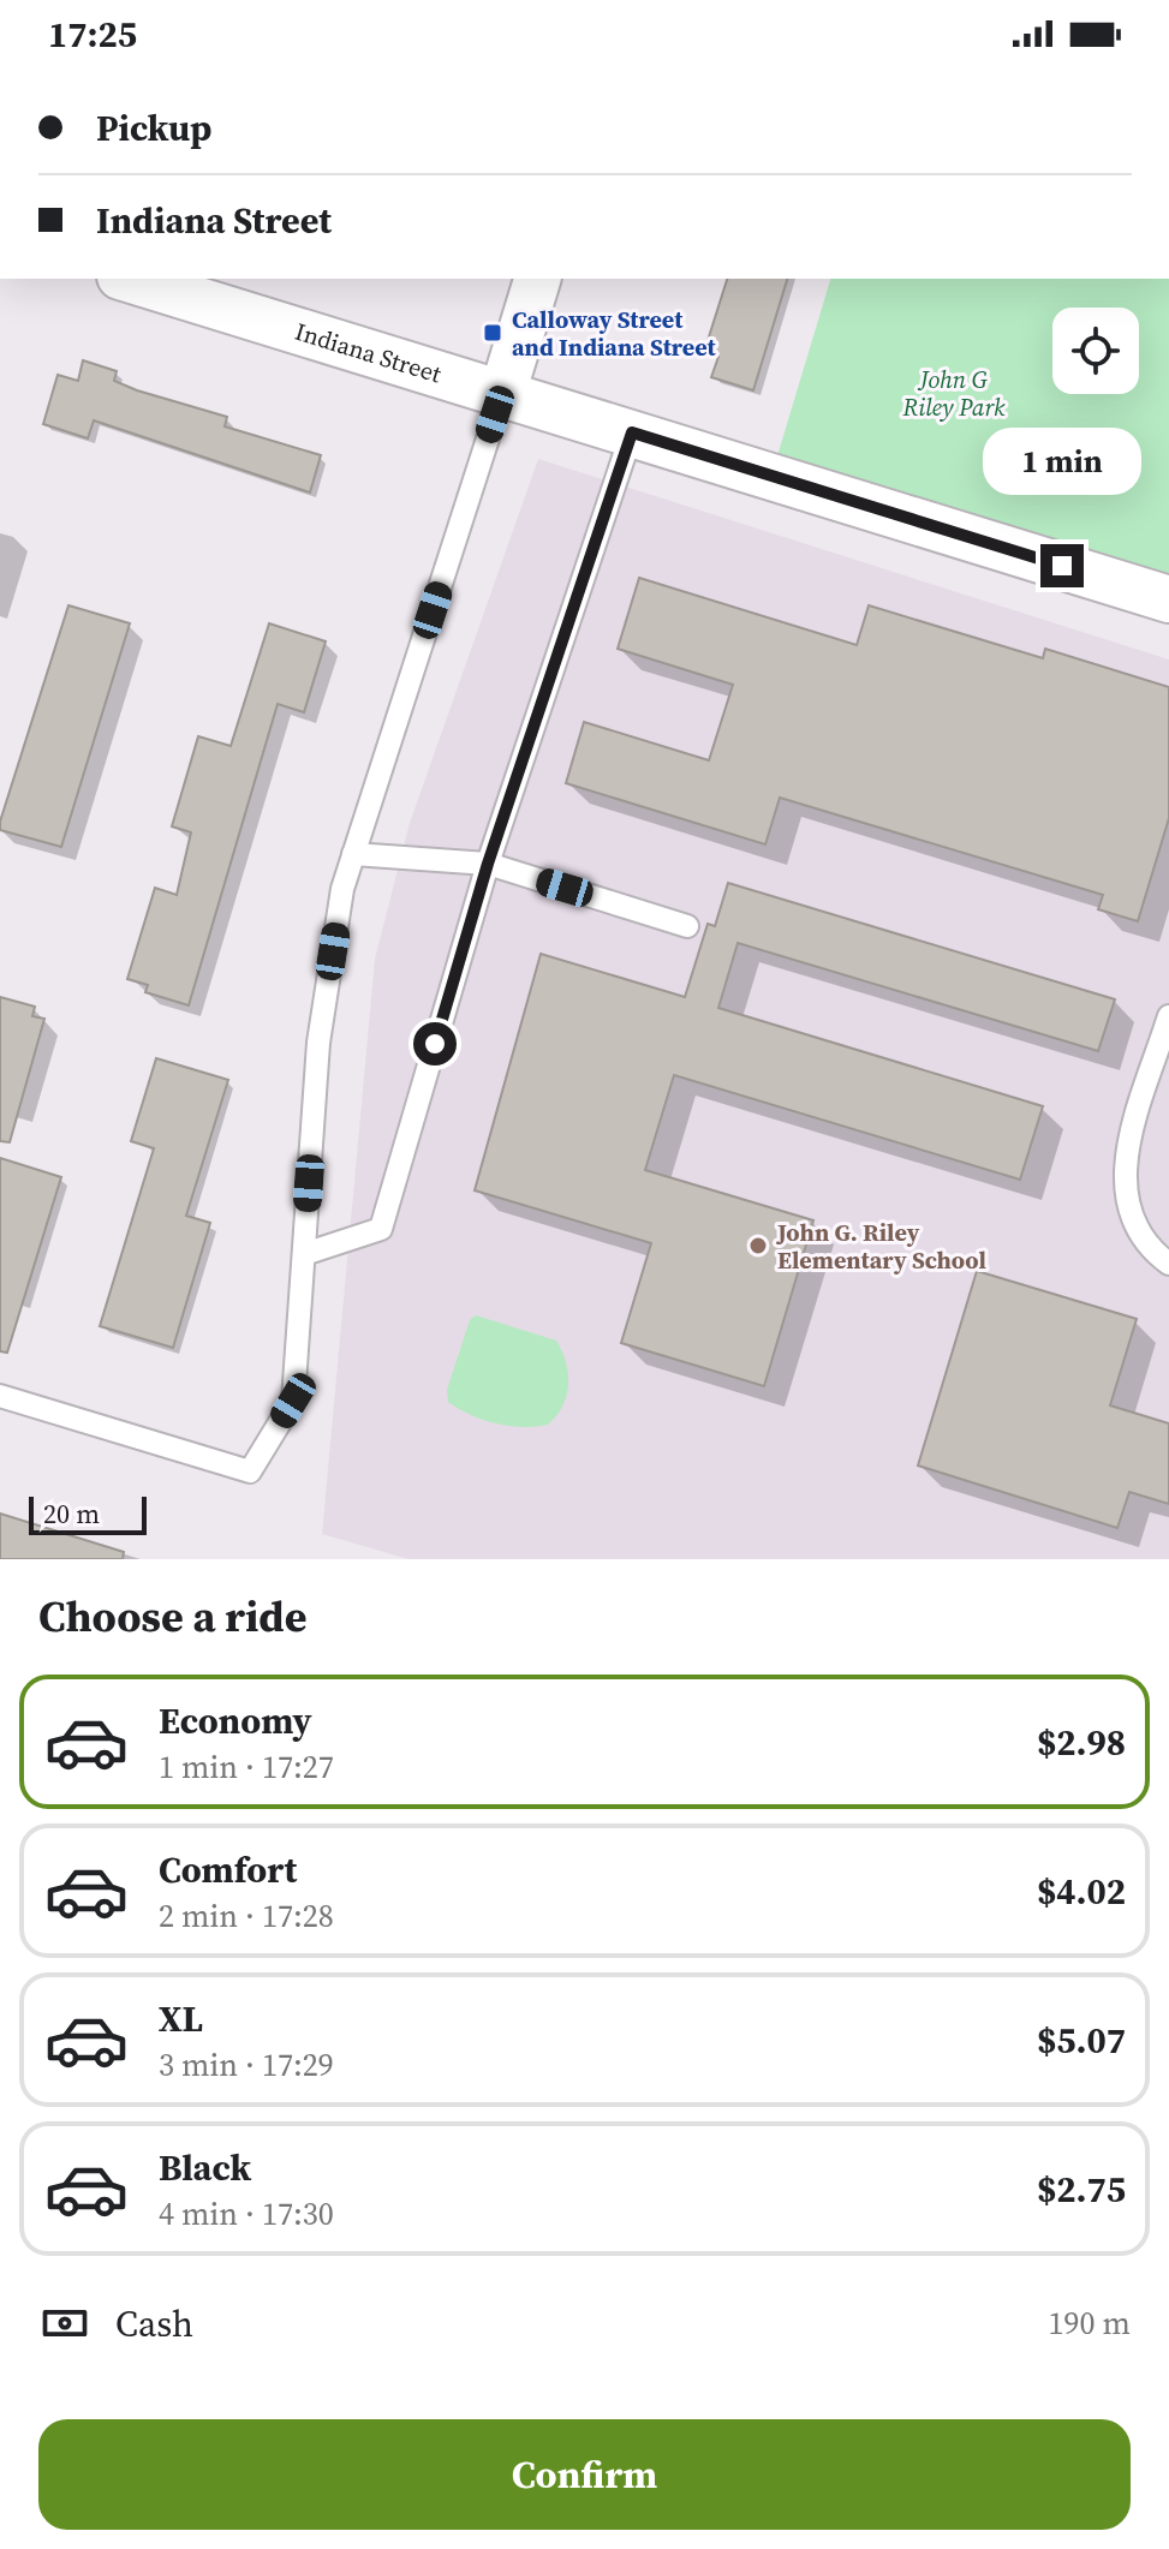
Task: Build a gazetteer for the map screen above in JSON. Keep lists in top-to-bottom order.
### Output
{
  "streets": {
    "street": ["Indiana Street"]
  },
  "parks": ["John G Riley Park"],
  "places": {
    "transit": ["Calloway Street and Indiana Street"],
    "other": ["John G. Riley Elementary School"]
  },
  "scale_bar": "20 m",
  "page": {
    "status": "17:25",
    "banner": ["Pickup", "Indiana Street"],
    "bubble": "1 min",
    "scale": "20 m",
    "heading": "Choose a ride",
    "list": [
      {
        "name": "Economy",
        "note": "1 min · 17:27",
        "value": "$2.98"
      },
      {
        "name": "Comfort",
        "note": "2 min · 17:28",
        "value": "$4.02"
      },
      {
        "name": "XL",
        "note": "3 min · 17:29",
        "value": "$5.07"
      },
      {
        "name": "Black",
        "note": "4 min · 17:30",
        "value": "$2.75"
      }
    ],
    "pay": ["Cash", "190 m"],
    "buttons": "Confirm"
  }
}
